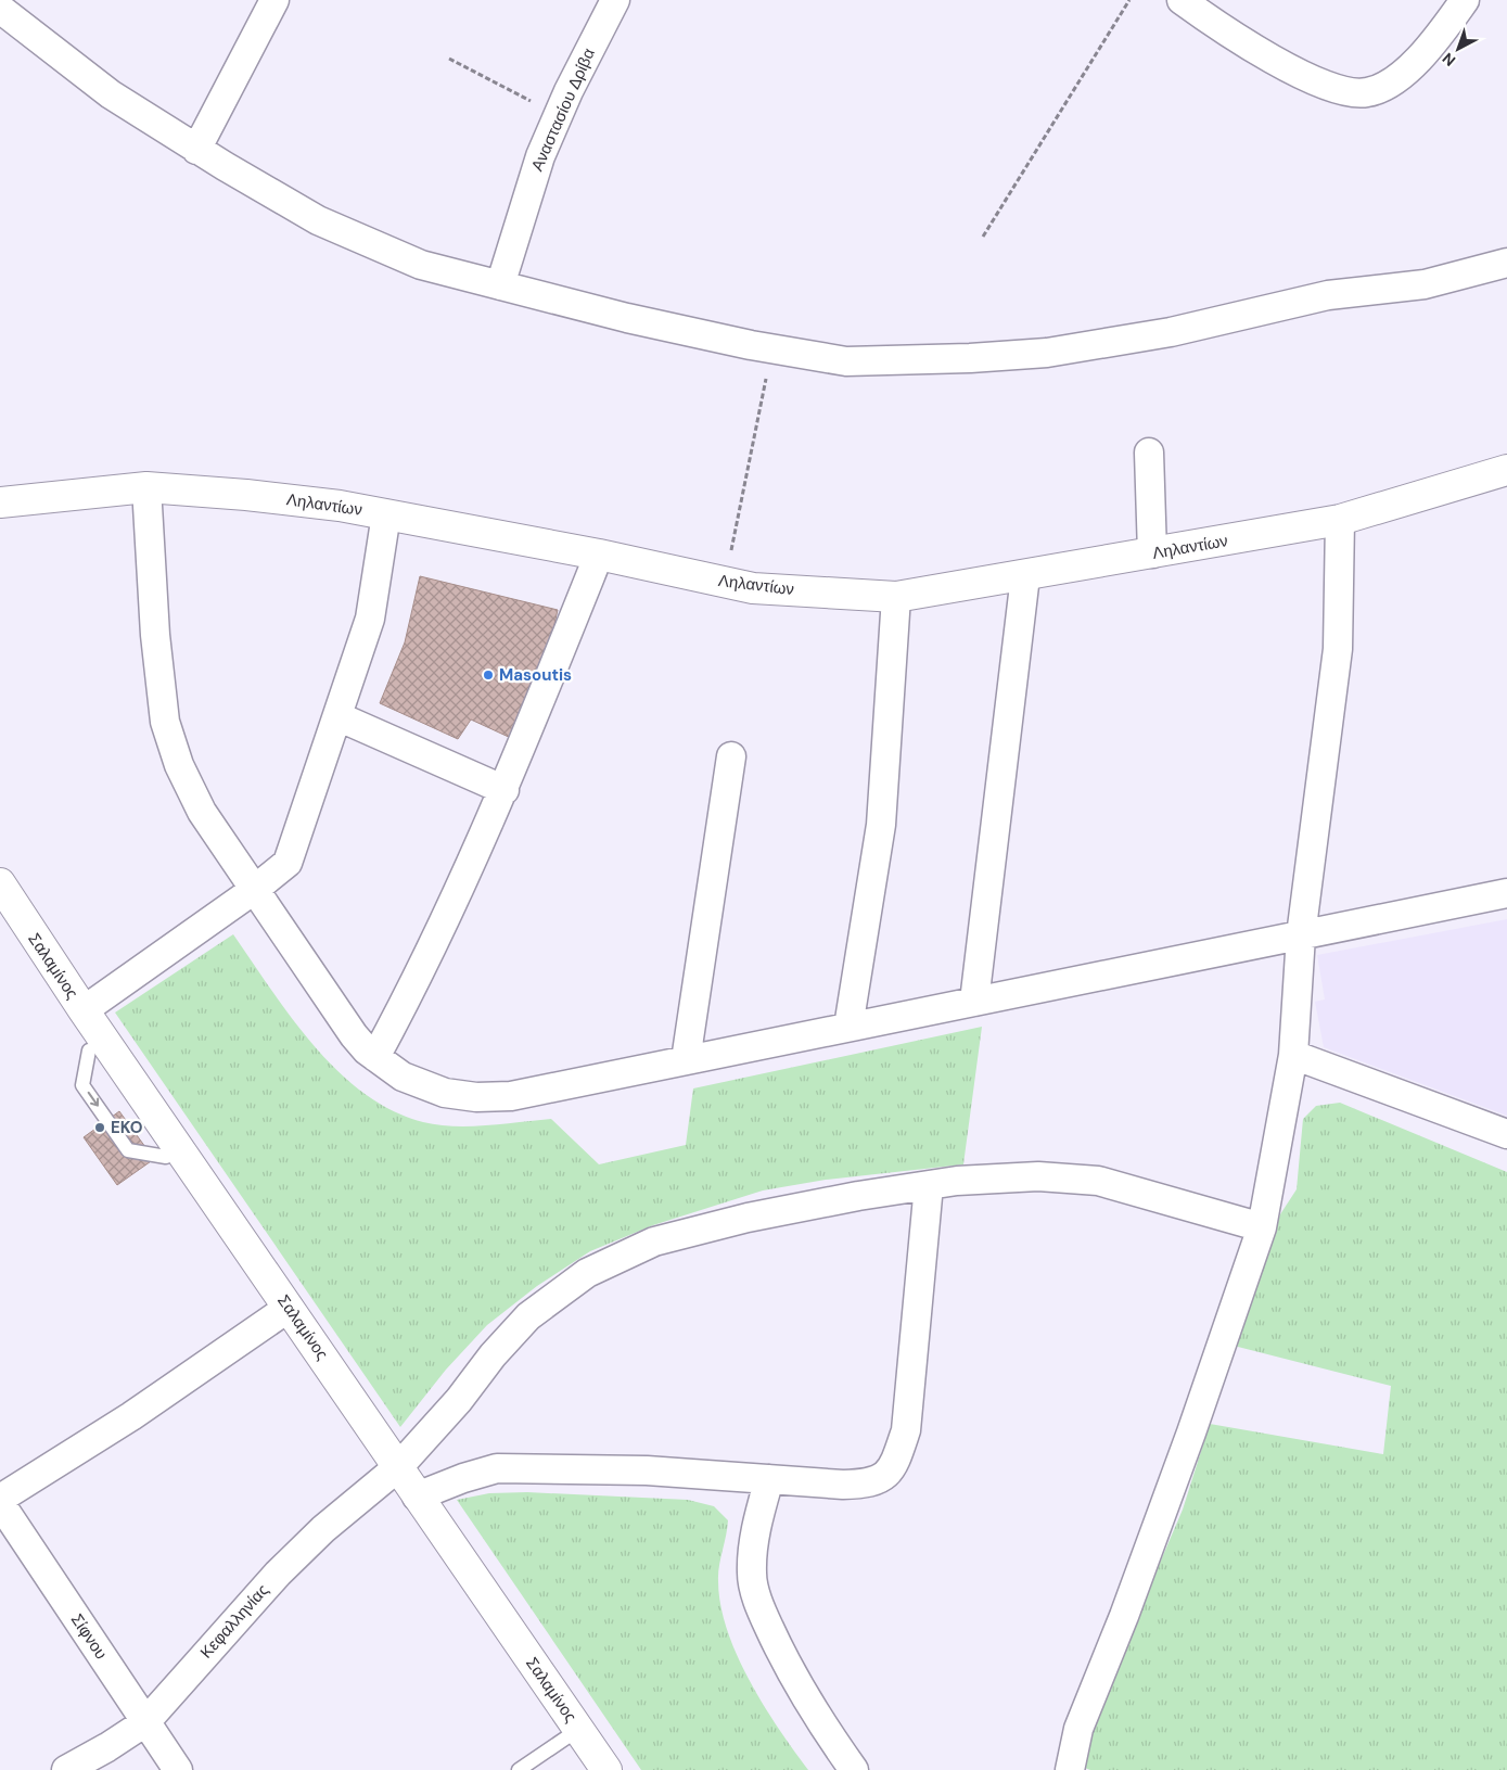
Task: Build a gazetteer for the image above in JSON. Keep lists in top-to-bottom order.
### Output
{
  "streets": {
    "street": [
      "Αναστασίου Δρίβα",
      "Ληλαντίων",
      "Σαλαμίνος",
      "Κεφαλληνίας",
      "Σίφνου"
    ]
  },
  "crossings": [
    ["Σαλαμίνος", "Κεφαλληνίας"],
    ["Κεφαλληνίας", "Σίφνου"]
  ],
  "places": ["Masoutis", "EKO"],
  "north": "bottom left"
}
